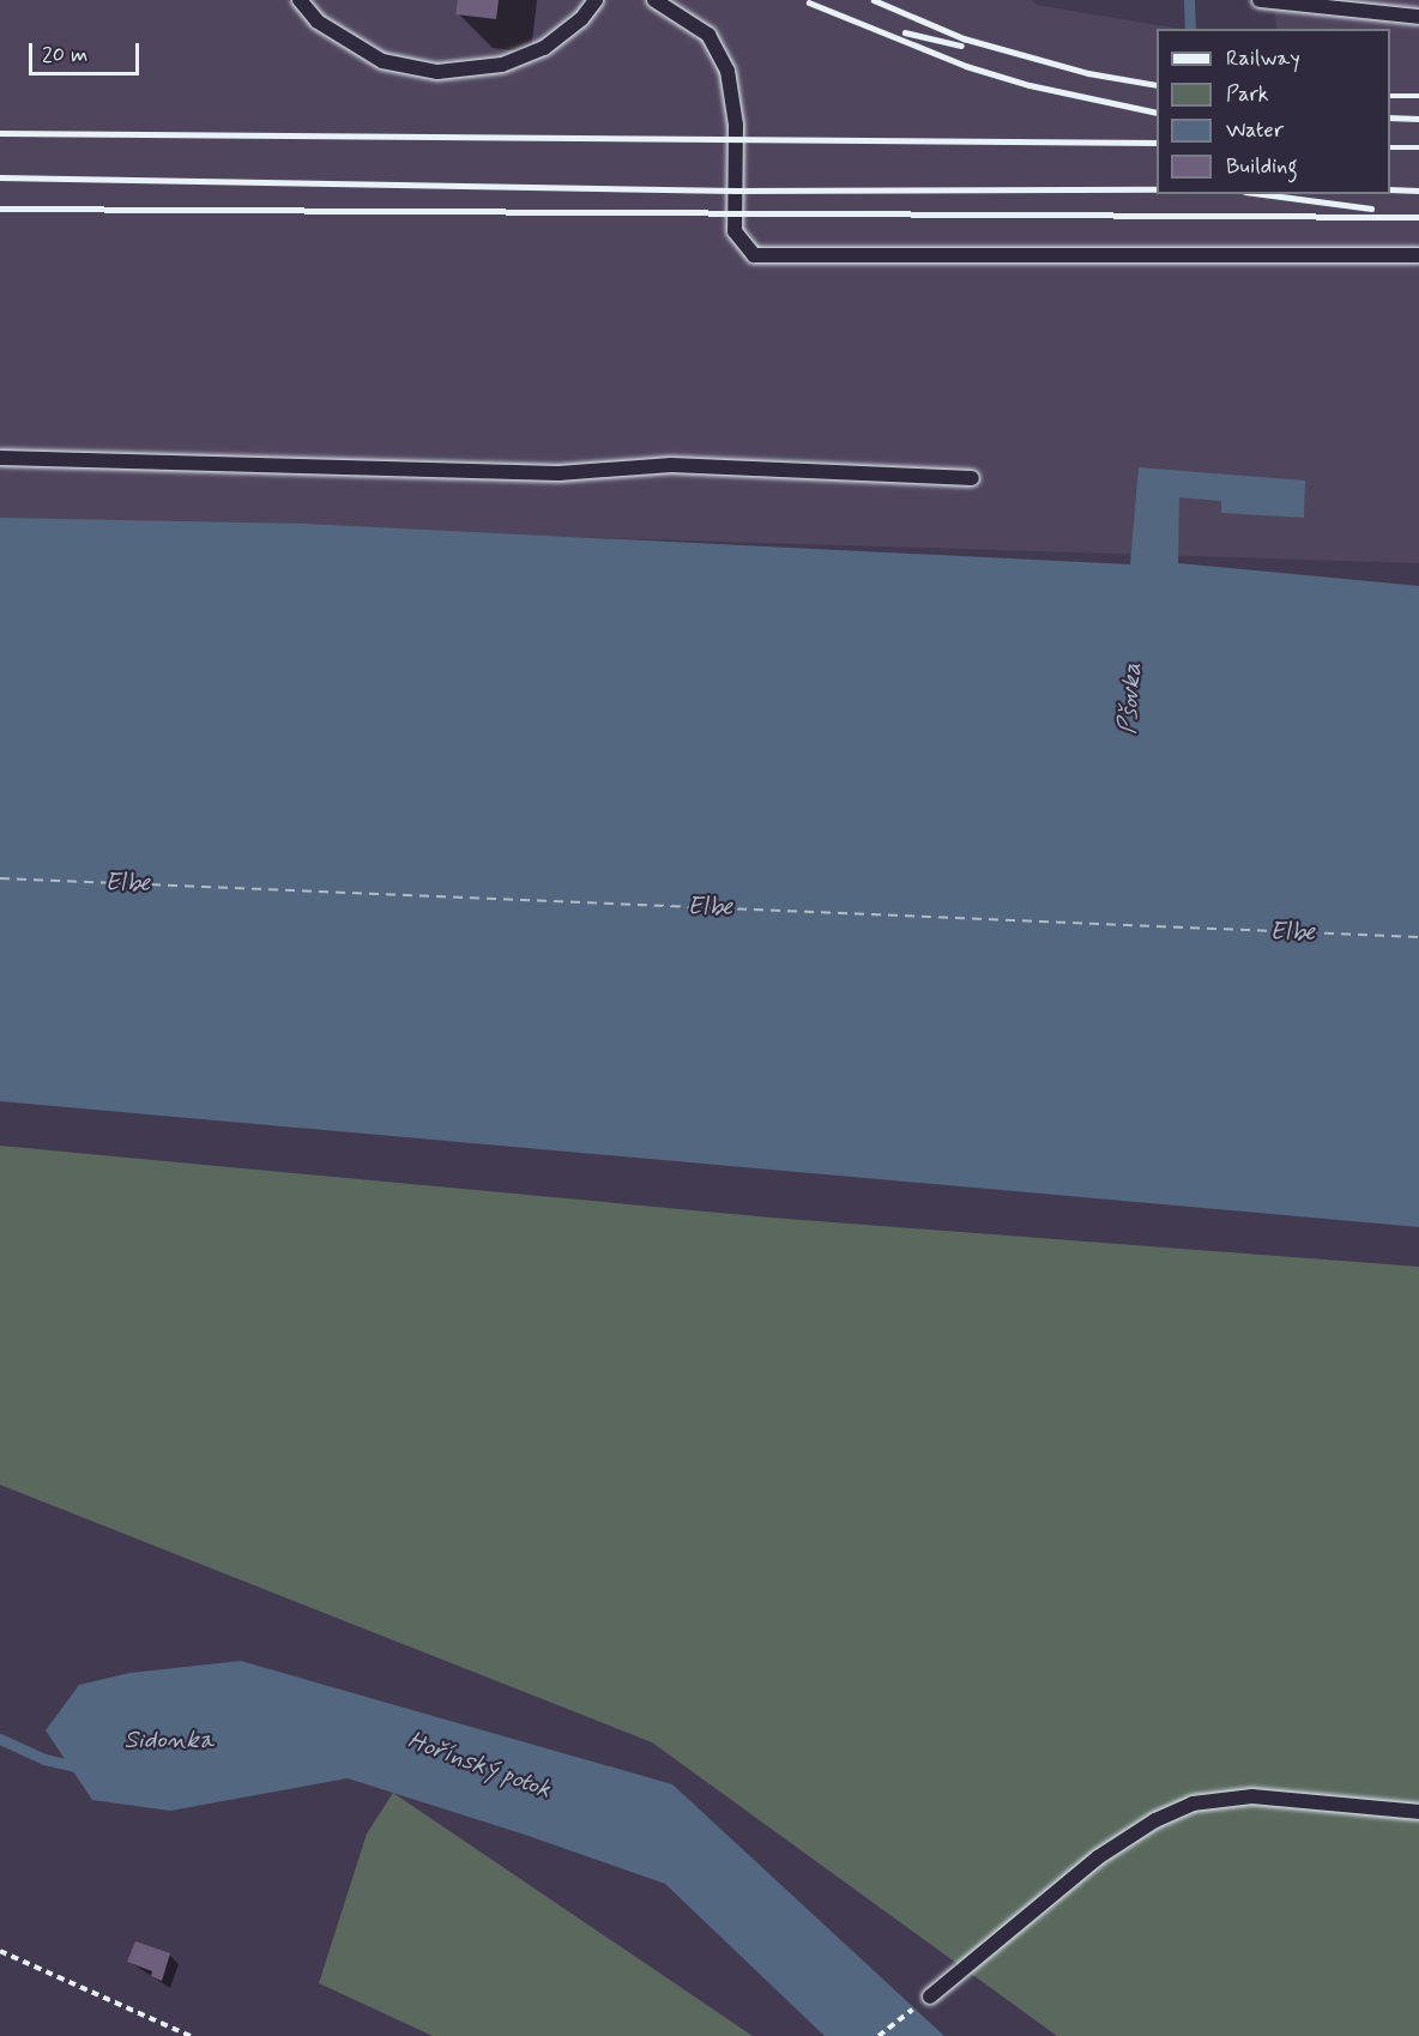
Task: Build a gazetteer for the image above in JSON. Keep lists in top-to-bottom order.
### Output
{
  "water": [
    "Pšovka",
    "Elbe",
    "Sidonka",
    "Hořínský potok"
  ],
  "legend": [
    "Railway",
    "Park",
    "Water",
    "Building"
  ],
  "scale_bar": "20 m"
}
